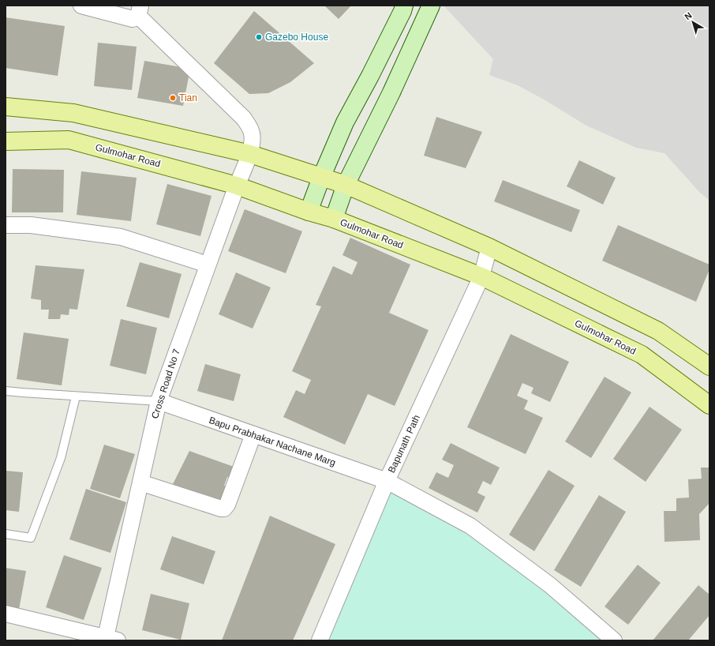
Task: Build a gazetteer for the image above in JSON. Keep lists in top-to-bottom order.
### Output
{
  "streets": {
    "main road": ["Gulmohar Road"],
    "street": ["Cross Road No 7", "Bapu Prabhakar Nachane Marg", "Bapunath Path"]
  },
  "crossings": [
    ["Gulmohar Road", "Cross Road No 7"],
    ["Gulmohar Road", "Bapunath Path"],
    ["Cross Road No 7", "Bapu Prabhakar Nachane Marg"],
    ["Bapu Prabhakar Nachane Marg", "Bapunath Path"]
  ],
  "places": ["Gazebo House", "Tian"],
  "north": "top left"
}
